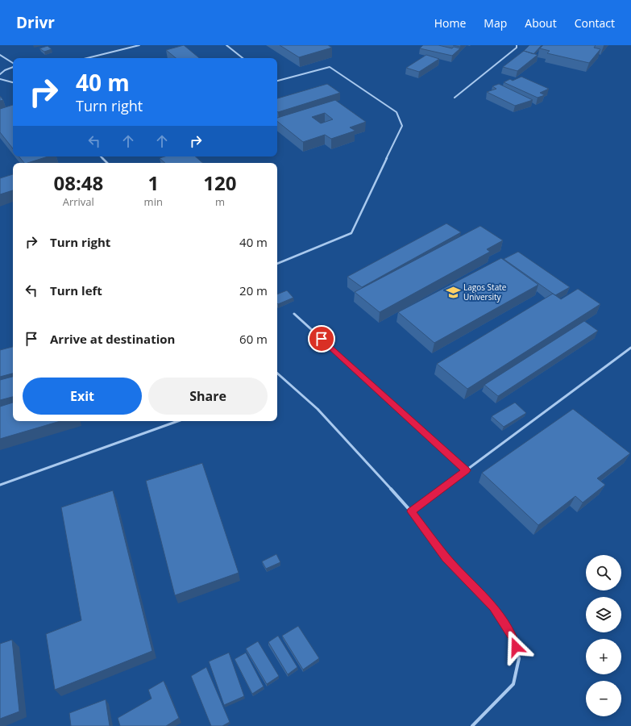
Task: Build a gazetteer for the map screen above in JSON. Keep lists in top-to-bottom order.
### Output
{
  "places": {
    "school or university": ["Lagos State University"]
  },
  "page": {
    "header": "Drivr",
    "nav": [
      "Home",
      "Map",
      "About",
      "Contact"
    ],
    "turn": ["40 m", "Turn right"],
    "eta": [
      "08:48",
      "Arrival",
      "1",
      "min",
      "120",
      "m"
    ],
    "list": [
      {
        "name": "Turn right",
        "value": "40 m"
      },
      {
        "name": "Turn left",
        "value": "20 m"
      },
      {
        "name": "Arrive at destination",
        "value": "60 m"
      }
    ],
    "buttons": ["Exit", "Share"],
    "map_buttons": ["+", "−"]
  }
}
